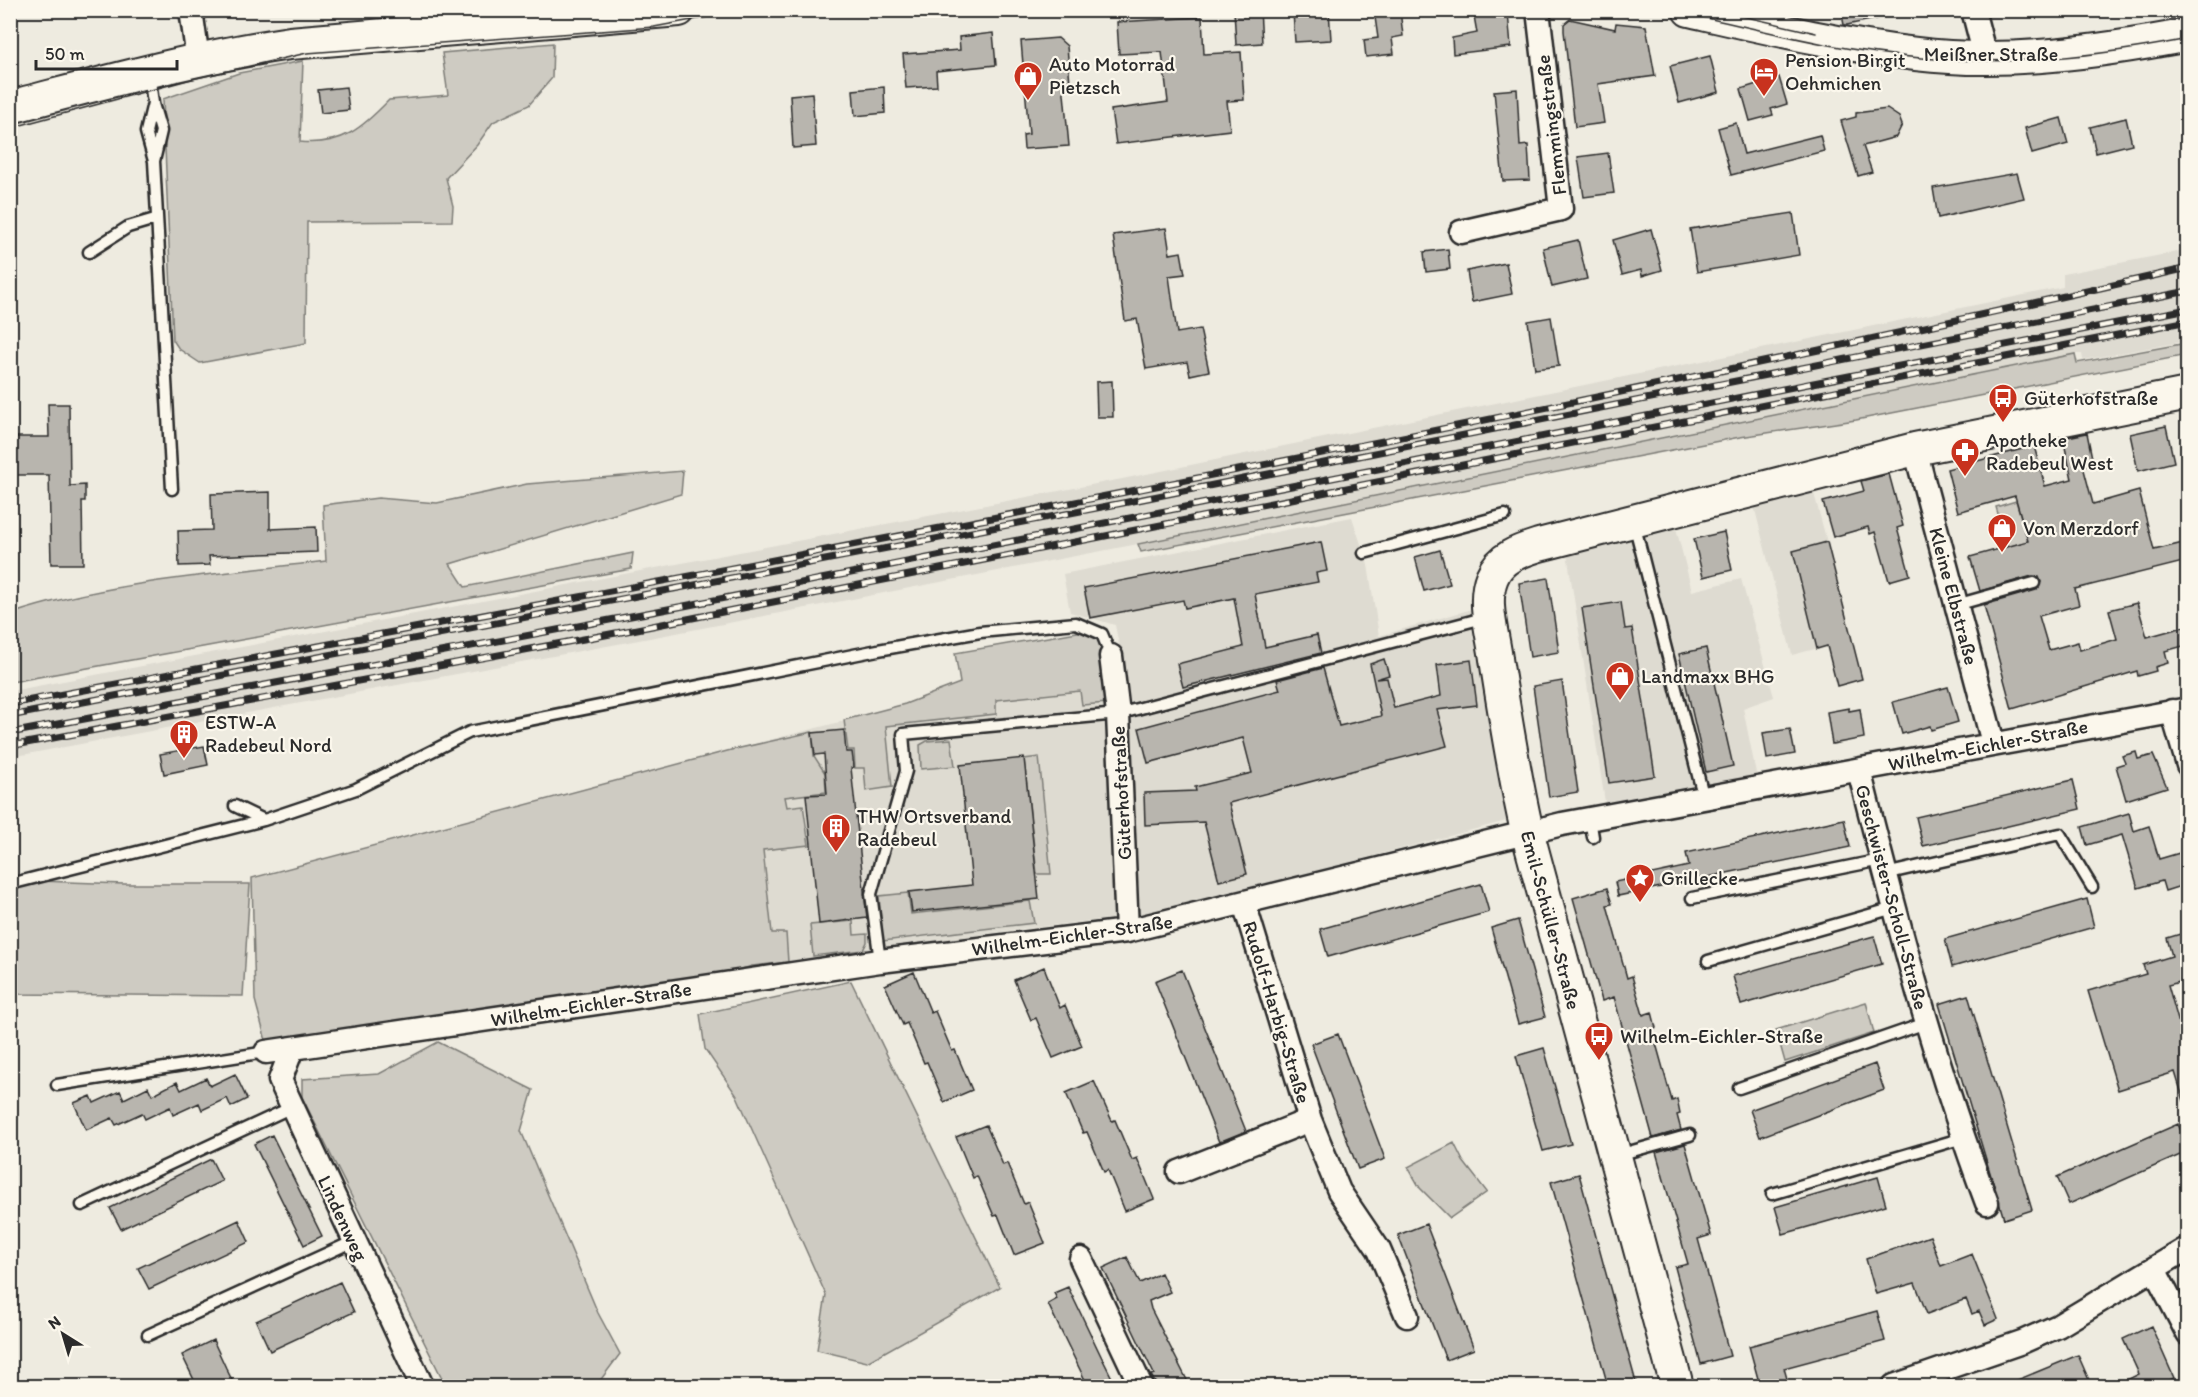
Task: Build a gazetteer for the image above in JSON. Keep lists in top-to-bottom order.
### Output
{
  "streets": {
    "street": [
      "Meißner Straße",
      "Flemmingstraße",
      "Kleine Elbstraße",
      "Wilhelm-Eichler-Straße",
      "Güterhofstraße",
      "Geschwister-Scholl-Straße",
      "Emil-Schüller-Straße",
      "Rudolf-Harbig-Straße",
      "Lindenweg"
    ]
  },
  "crossings": [
    ["Kleine Elbstraße", "Wilhelm-Eichler-Straße"],
    ["Wilhelm-Eichler-Straße", "Güterhofstraße"],
    ["Wilhelm-Eichler-Straße", "Geschwister-Scholl-Straße"],
    ["Wilhelm-Eichler-Straße", "Emil-Schüller-Straße"],
    ["Wilhelm-Eichler-Straße", "Rudolf-Harbig-Straße"],
    ["Wilhelm-Eichler-Straße", "Lindenweg"]
  ],
  "places": {
    "hotel": ["Pension Birgit Oehmichen"],
    "shop": ["Auto Motorrad Pietzsch", "Von Merzdorf", "Landmaxx BHG"],
    "bus stop": ["Güterhofstraße", "Wilhelm-Eichler-Straße"],
    "pharmacy": ["Apotheke Radebeul West"],
    "building": ["ESTW-A Radebeul Nord", "THW Ortsverband Radebeul"],
    "place": ["Grillecke"]
  },
  "scale_bar": "50 m",
  "north": "top left"
}
